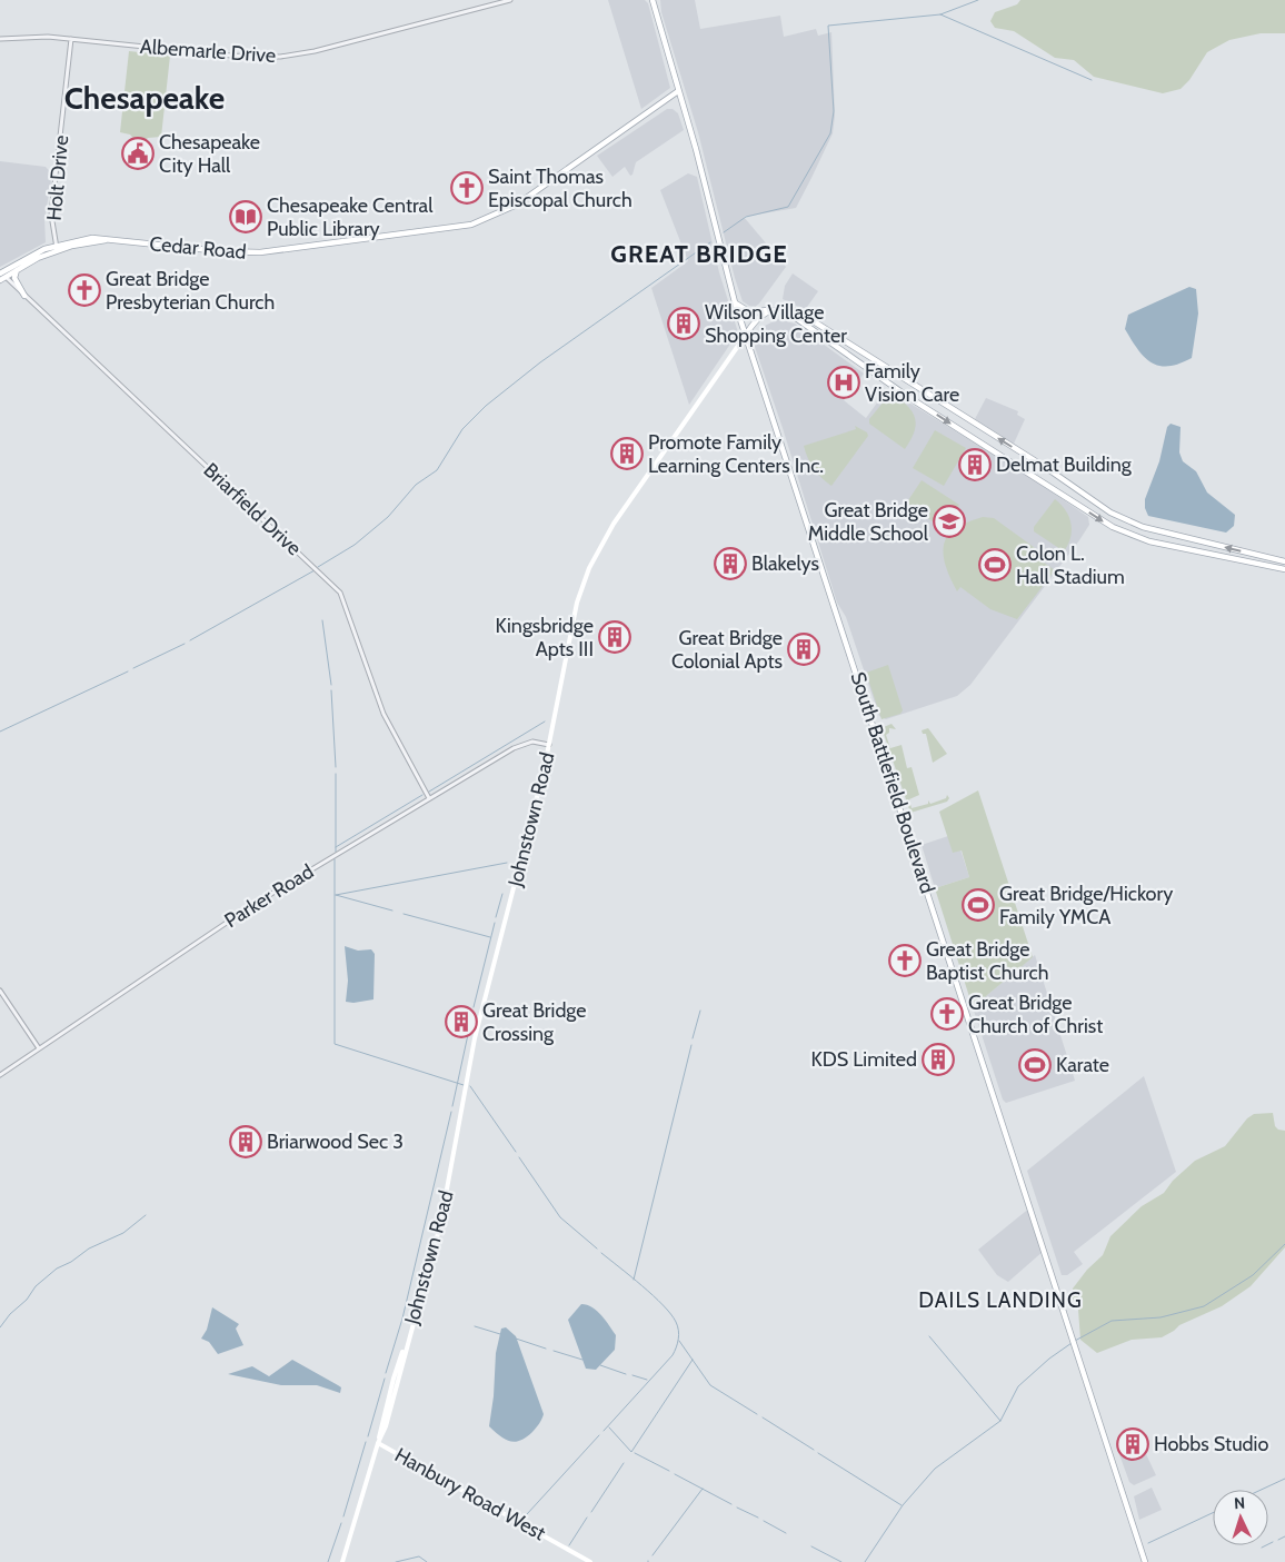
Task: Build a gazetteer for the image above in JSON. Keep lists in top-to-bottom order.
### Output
{
  "streets": {
    "main road": [
      "Cedar Road",
      "South Battlefield Boulevard",
      "Johnstown Road",
      "Hanbury Road West"
    ],
    "street": [
      "Albemarle Drive",
      "Holt Drive",
      "Briarfield Drive",
      "Parker Road"
    ]
  },
  "crossings": [
    ["Albemarle Drive", "Holt Drive"],
    ["Holt Drive", "Cedar Road"],
    ["Cedar Road", "Briarfield Drive"],
    ["Cedar Road", "South Battlefield Boulevard"],
    ["Briarfield Drive", "Parker Road"],
    ["South Battlefield Boulevard", "Johnstown Road"],
    ["Johnstown Road", "Parker Road"],
    ["Johnstown Road", "Hanbury Road West"]
  ],
  "districts": ["Chesapeake", "GREAT BRIDGE", "DAILS LANDING"],
  "places": {
    "public building": ["Chesapeake City Hall"],
    "church": [
      "Saint Thomas Episcopal Church",
      "Great Bridge Presbyterian Church",
      "Great Bridge Baptist Church",
      "Great Bridge Church of Christ"
    ],
    "library": ["Chesapeake Central Public Library"],
    "building": [
      "Wilson Village Shopping Center",
      "Promote Family Learning Centers Inc.",
      "Delmat Building",
      "Blakelys",
      "Kingsbridge Apts III",
      "Great Bridge Colonial Apts",
      "Great Bridge Crossing",
      "KDS Limited",
      "Briarwood Sec 3",
      "Hobbs Studio"
    ],
    "hospital": ["Family Vision Care"],
    "school or university": ["Great Bridge Middle School"],
    "sports": ["Colon L. Hall Stadium", "Great Bridge/Hickory Family YMCA", "Karate"]
  },
  "north": "top"
}
